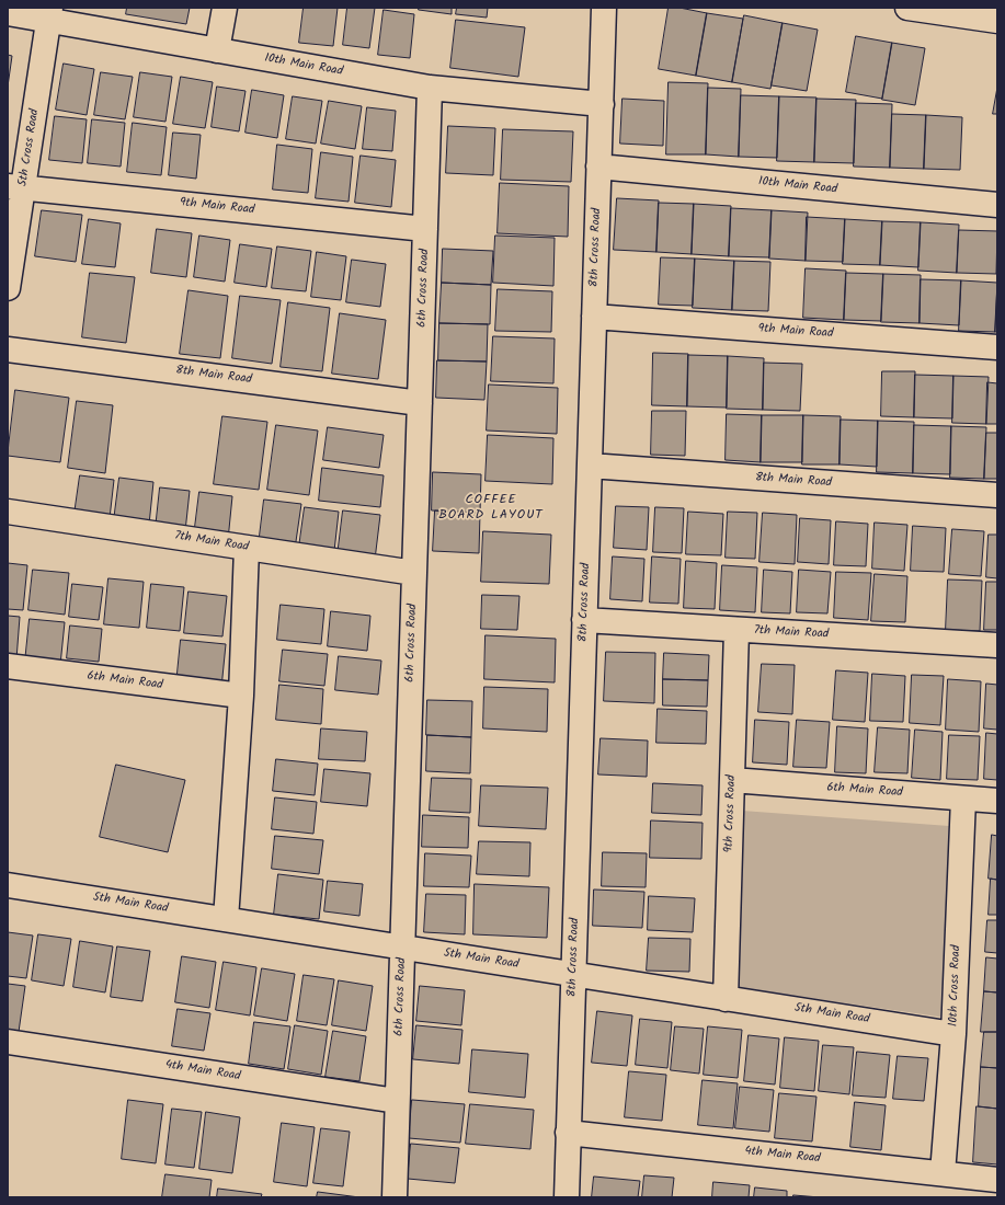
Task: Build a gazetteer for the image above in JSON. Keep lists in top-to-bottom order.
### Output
{
  "streets": {
    "street": [
      "10th Main Road",
      "5th Cross Road",
      "9th Main Road",
      "8th Cross Road",
      "6th Cross Road",
      "8th Main Road",
      "7th Main Road",
      "6th Main Road",
      "9th Cross Road",
      "5th Main Road",
      "10th Cross Road",
      "4th Main Road"
    ]
  },
  "crossings": [
    ["10th Main Road", "5th Cross Road"],
    ["10th Main Road", "8th Cross Road"],
    ["10th Main Road", "6th Cross Road"],
    ["5th Cross Road", "9th Main Road"],
    ["9th Main Road", "8th Cross Road"],
    ["9th Main Road", "6th Cross Road"],
    ["8th Cross Road", "8th Main Road"],
    ["8th Cross Road", "7th Main Road"],
    ["8th Cross Road", "5th Main Road"],
    ["8th Cross Road", "4th Main Road"],
    ["6th Cross Road", "8th Main Road"],
    ["6th Cross Road", "7th Main Road"],
    ["6th Cross Road", "5th Main Road"],
    ["6th Cross Road", "4th Main Road"],
    ["7th Main Road", "9th Cross Road"],
    ["6th Main Road", "9th Cross Road"],
    ["6th Main Road", "10th Cross Road"],
    ["9th Cross Road", "5th Main Road"],
    ["5th Main Road", "10th Cross Road"],
    ["10th Cross Road", "4th Main Road"]
  ],
  "districts": ["COFFEE BOARD LAYOUT"]
}
